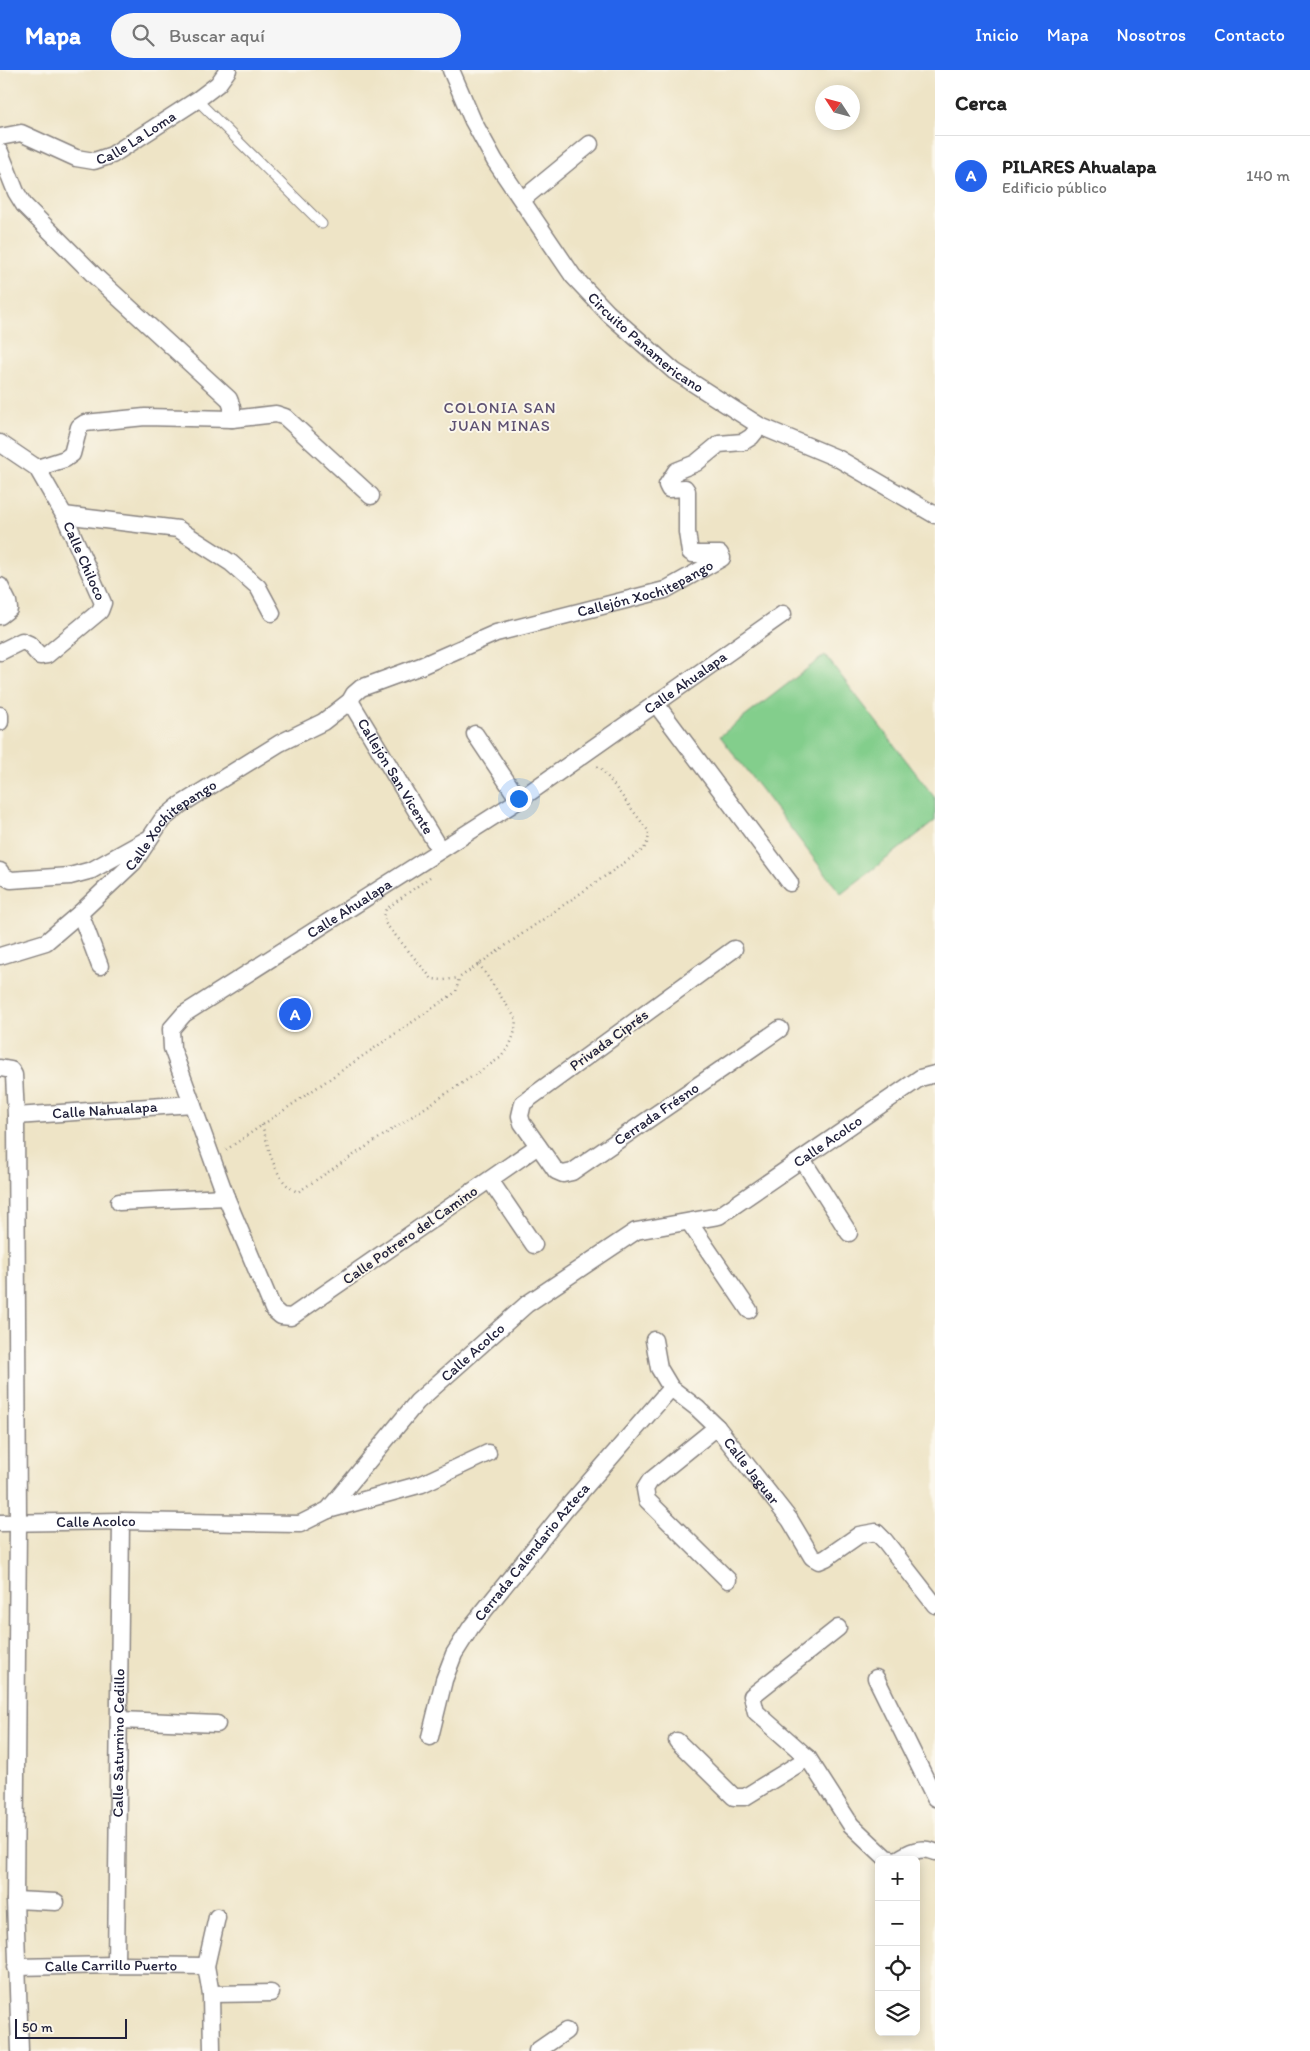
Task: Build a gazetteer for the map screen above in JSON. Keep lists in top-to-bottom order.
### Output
{
  "streets": {
    "street": [
      "Calle La Loma",
      "Circuito Panamericano",
      "Calle Chiloco",
      "Callejón Xochitepango",
      "Calle Ahualapa",
      "Callejón San Vicente",
      "Calle Xochitepango",
      "Privada Ciprés",
      "Calle Nahualapa",
      "Cerrada Frésno",
      "Calle Acolco",
      "Calle Potrero del Camino",
      "Calle Jaguar",
      "Cerrada Calendario Azteca",
      "Calle Saturnino Cedillo",
      "Calle Carrillo Puerto"
    ]
  },
  "crossings": [
    ["Circuito Panamericano", "Callejón Xochitepango"],
    ["Callejón Xochitepango", "Callejón San Vicente"],
    ["Callejón Xochitepango", "Calle Xochitepango"],
    ["Calle Ahualapa", "Callejón San Vicente"],
    ["Calle Ahualapa", "Calle Nahualapa"],
    ["Calle Ahualapa", "Calle Potrero del Camino"],
    ["Callejón San Vicente", "Calle Xochitepango"],
    ["Privada Ciprés", "Cerrada Frésno"],
    ["Privada Ciprés", "Calle Potrero del Camino"],
    ["Cerrada Frésno", "Calle Potrero del Camino"],
    ["Calle Acolco", "Calle Saturnino Cedillo"],
    ["Calle Jaguar", "Cerrada Calendario Azteca"],
    ["Calle Saturnino Cedillo", "Calle Carrillo Puerto"]
  ],
  "districts": ["COLONIA SAN JUAN MINAS"],
  "scale_bar": "50 m",
  "north": "top left",
  "page": {
    "header": "Mapa",
    "search": "Buscar aquí",
    "nav": [
      "Inicio",
      "Mapa",
      "Nosotros",
      "Contacto"
    ],
    "heading": "Cerca",
    "list": [
      {
        "mark": "A",
        "name": "PILARES Ahualapa",
        "note": "Edificio público",
        "value": "140 m"
      }
    ],
    "pins": "A",
    "map_buttons": ["+", "−"],
    "scale": "50 m"
  }
}
